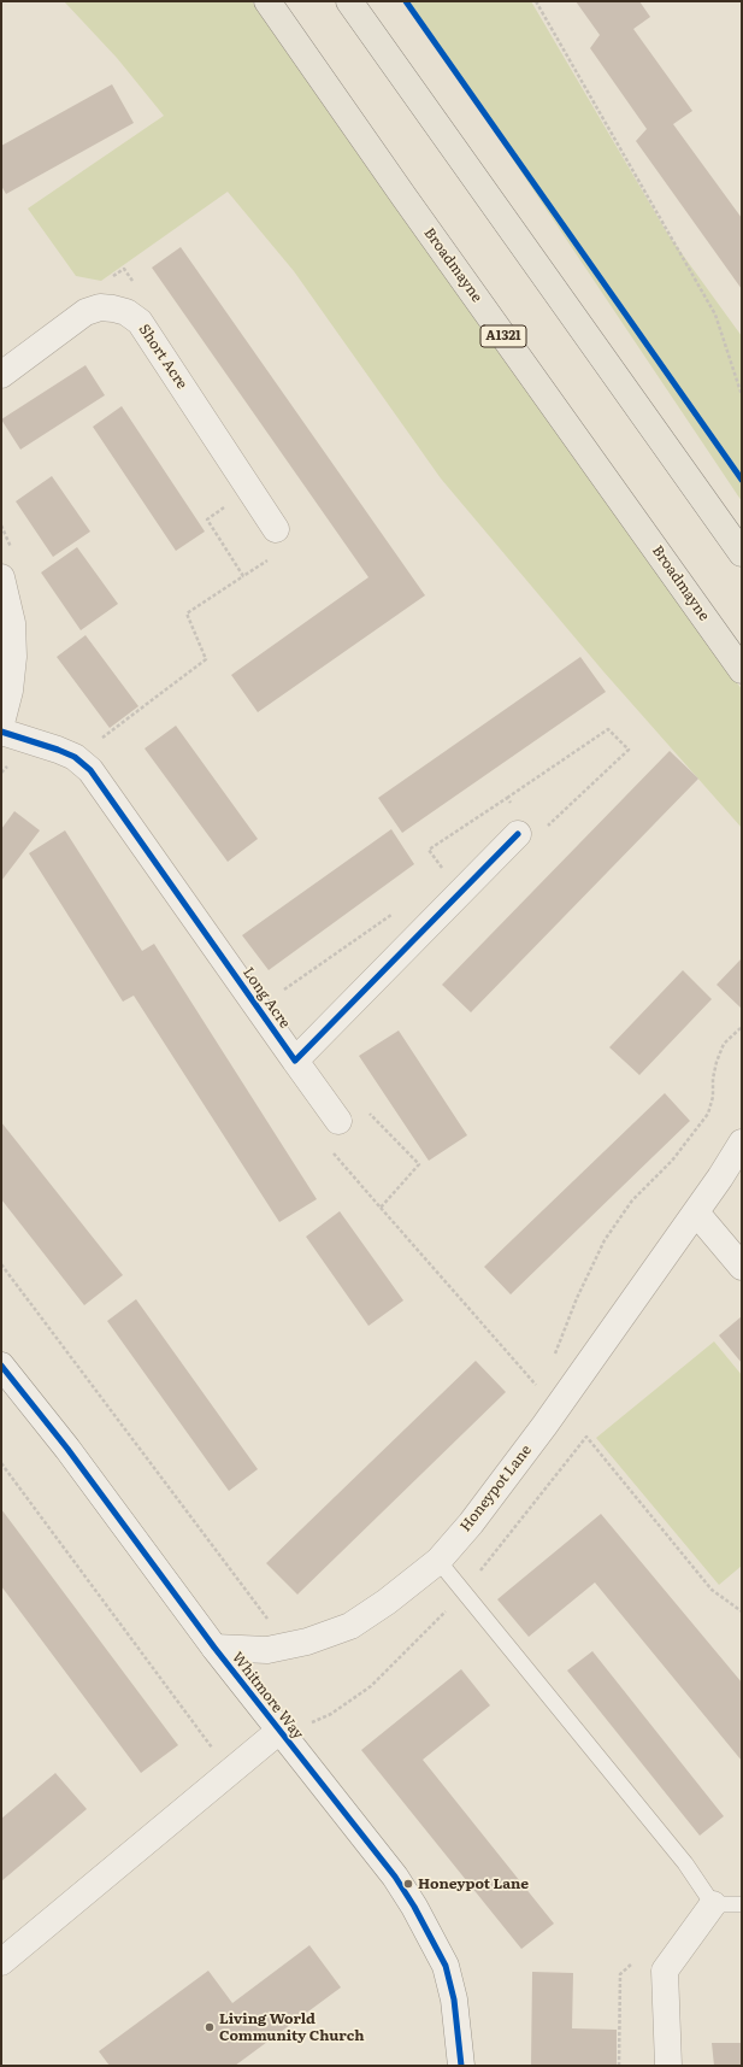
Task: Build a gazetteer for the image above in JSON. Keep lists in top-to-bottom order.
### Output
{
  "streets": {
    "main road": ["Broadmayne", "A1321"],
    "street": [
      "Short Acre",
      "Long Acre",
      "Honeypot Lane",
      "Whitmore Way"
    ]
  },
  "crossings": [
    ["Honeypot Lane", "Whitmore Way"]
  ],
  "places": ["Honeypot Lane", "Living World Community Church"]
}
